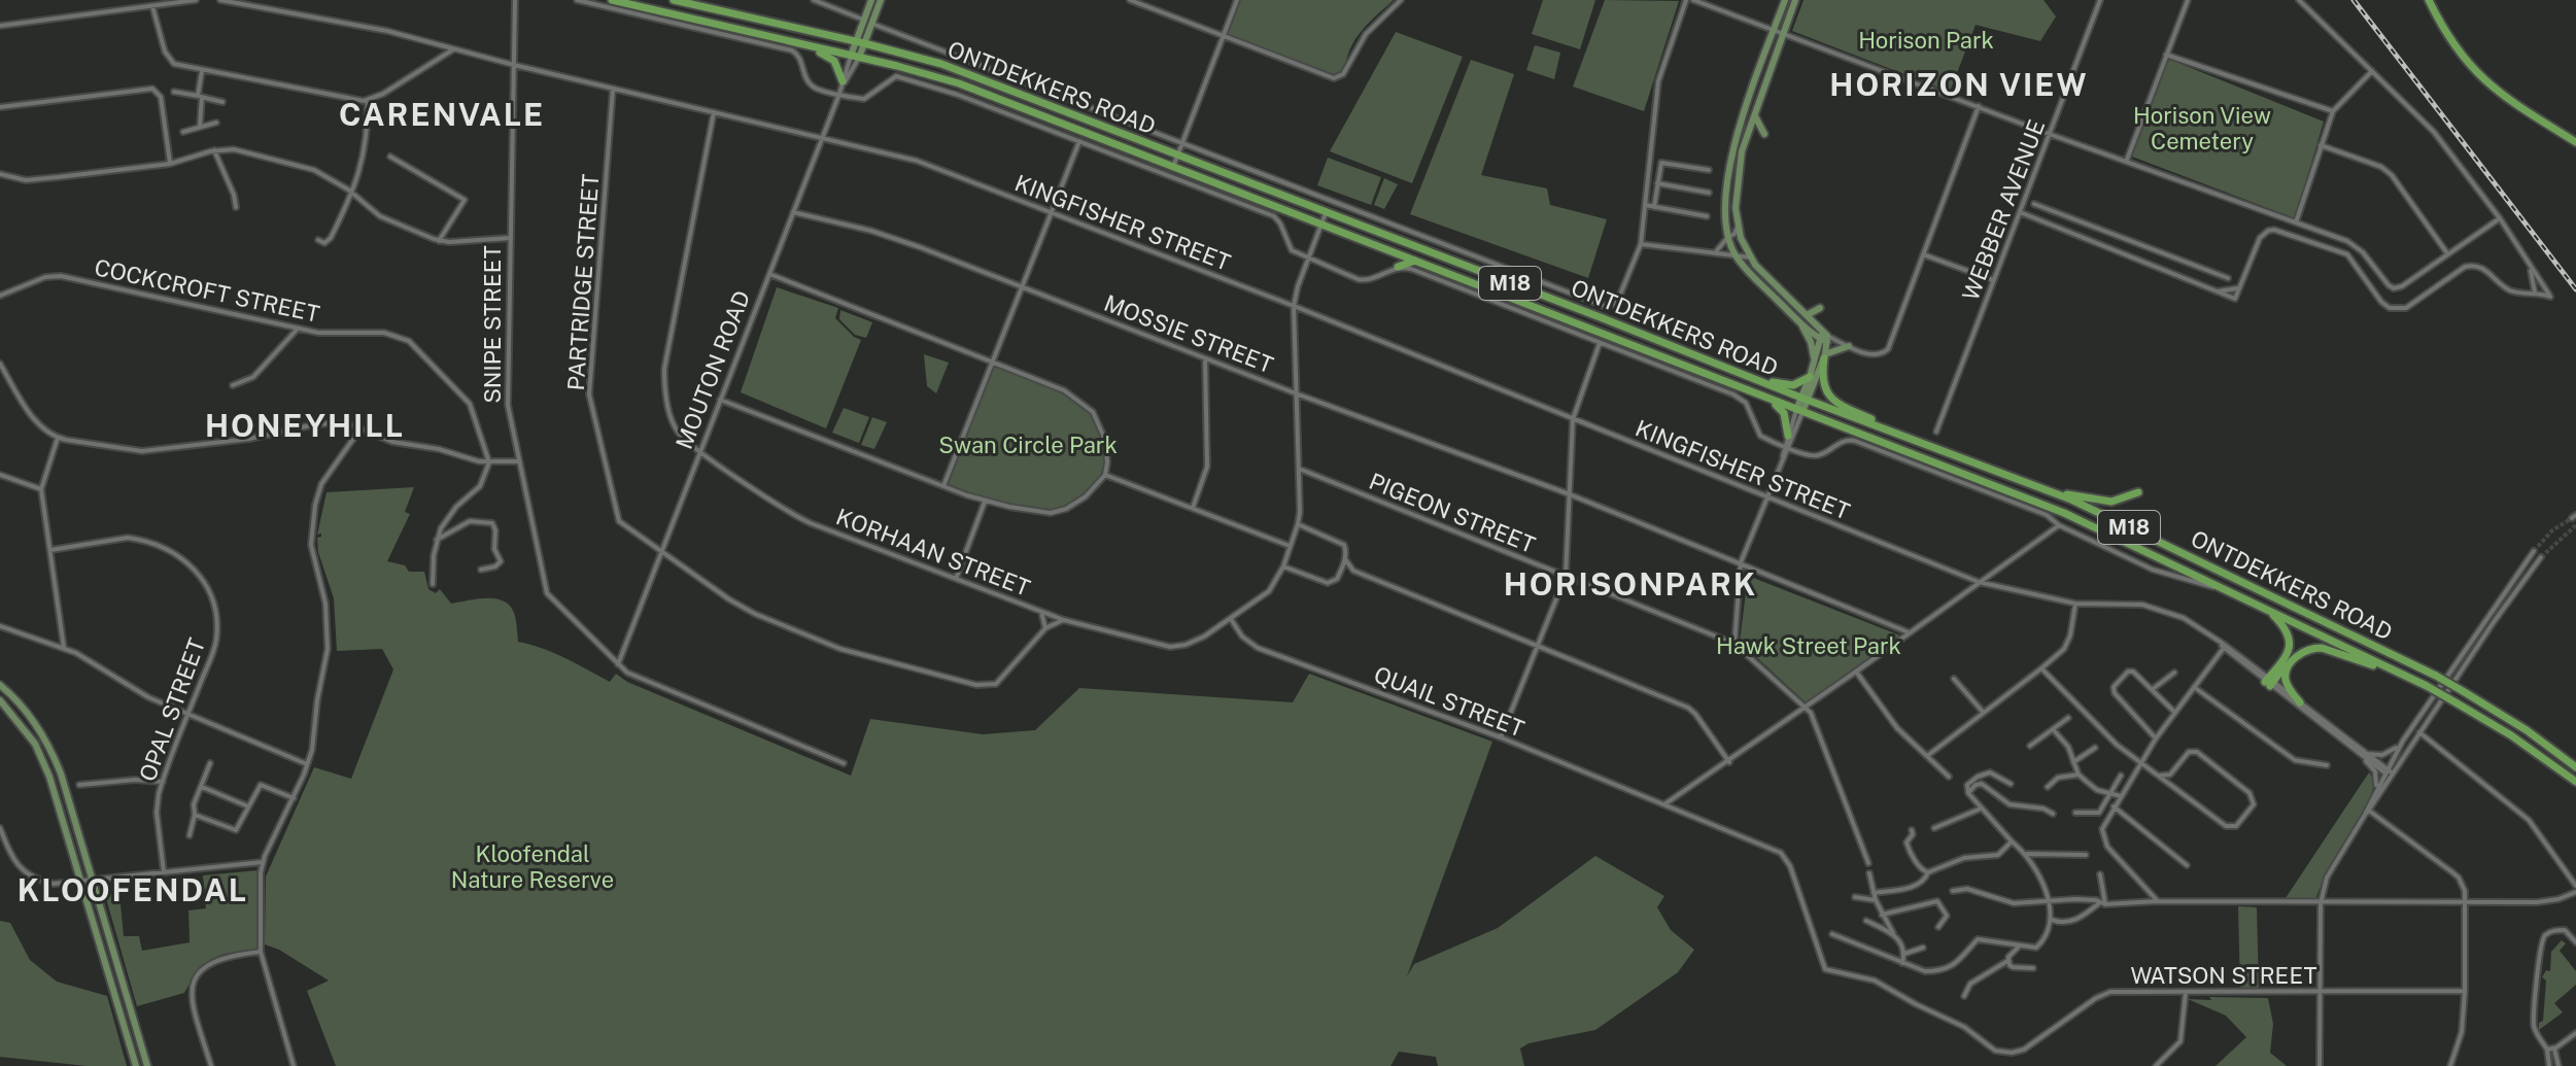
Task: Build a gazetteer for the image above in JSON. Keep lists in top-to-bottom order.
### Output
{
  "streets": {
    "main road": ["ONTDEKKERS ROAD", "M18"],
    "street": [
      "WEBBER AVENUE",
      "KINGFISHER STREET",
      "PARTRIDGE STREET",
      "COCKCROFT STREET",
      "SNIPE STREET",
      "MOSSIE STREET",
      "MOUTON ROAD",
      "PIGEON STREET",
      "KORHAAN STREET",
      "QUAIL STREET",
      "OPAL STREET",
      "WATSON STREET"
    ]
  },
  "crossings": [
    ["ONTDEKKERS ROAD", "MOUTON ROAD"],
    ["KINGFISHER STREET", "PARTRIDGE STREET"],
    ["KINGFISHER STREET", "SNIPE STREET"],
    ["KINGFISHER STREET", "MOUTON ROAD"],
    ["KINGFISHER STREET", "KORHAAN STREET"],
    ["PARTRIDGE STREET", "MOUTON ROAD"],
    ["SNIPE STREET", "MOUTON ROAD"],
    ["MOSSIE STREET", "MOUTON ROAD"],
    ["MOUTON ROAD", "KORHAAN STREET"],
    ["KORHAAN STREET", "QUAIL STREET"],
    ["QUAIL STREET", "WATSON STREET"]
  ],
  "districts": [
    "HORIZON VIEW",
    "CARENVALE",
    "HONEYHILL",
    "HORISONPARK",
    "KLOOFENDAL"
  ],
  "parks": [
    "Horison Park",
    "Horison View Cemetery",
    "Swan Circle Park",
    "Hawk Street Park",
    "Kloofendal Nature Reserve"
  ]
}
